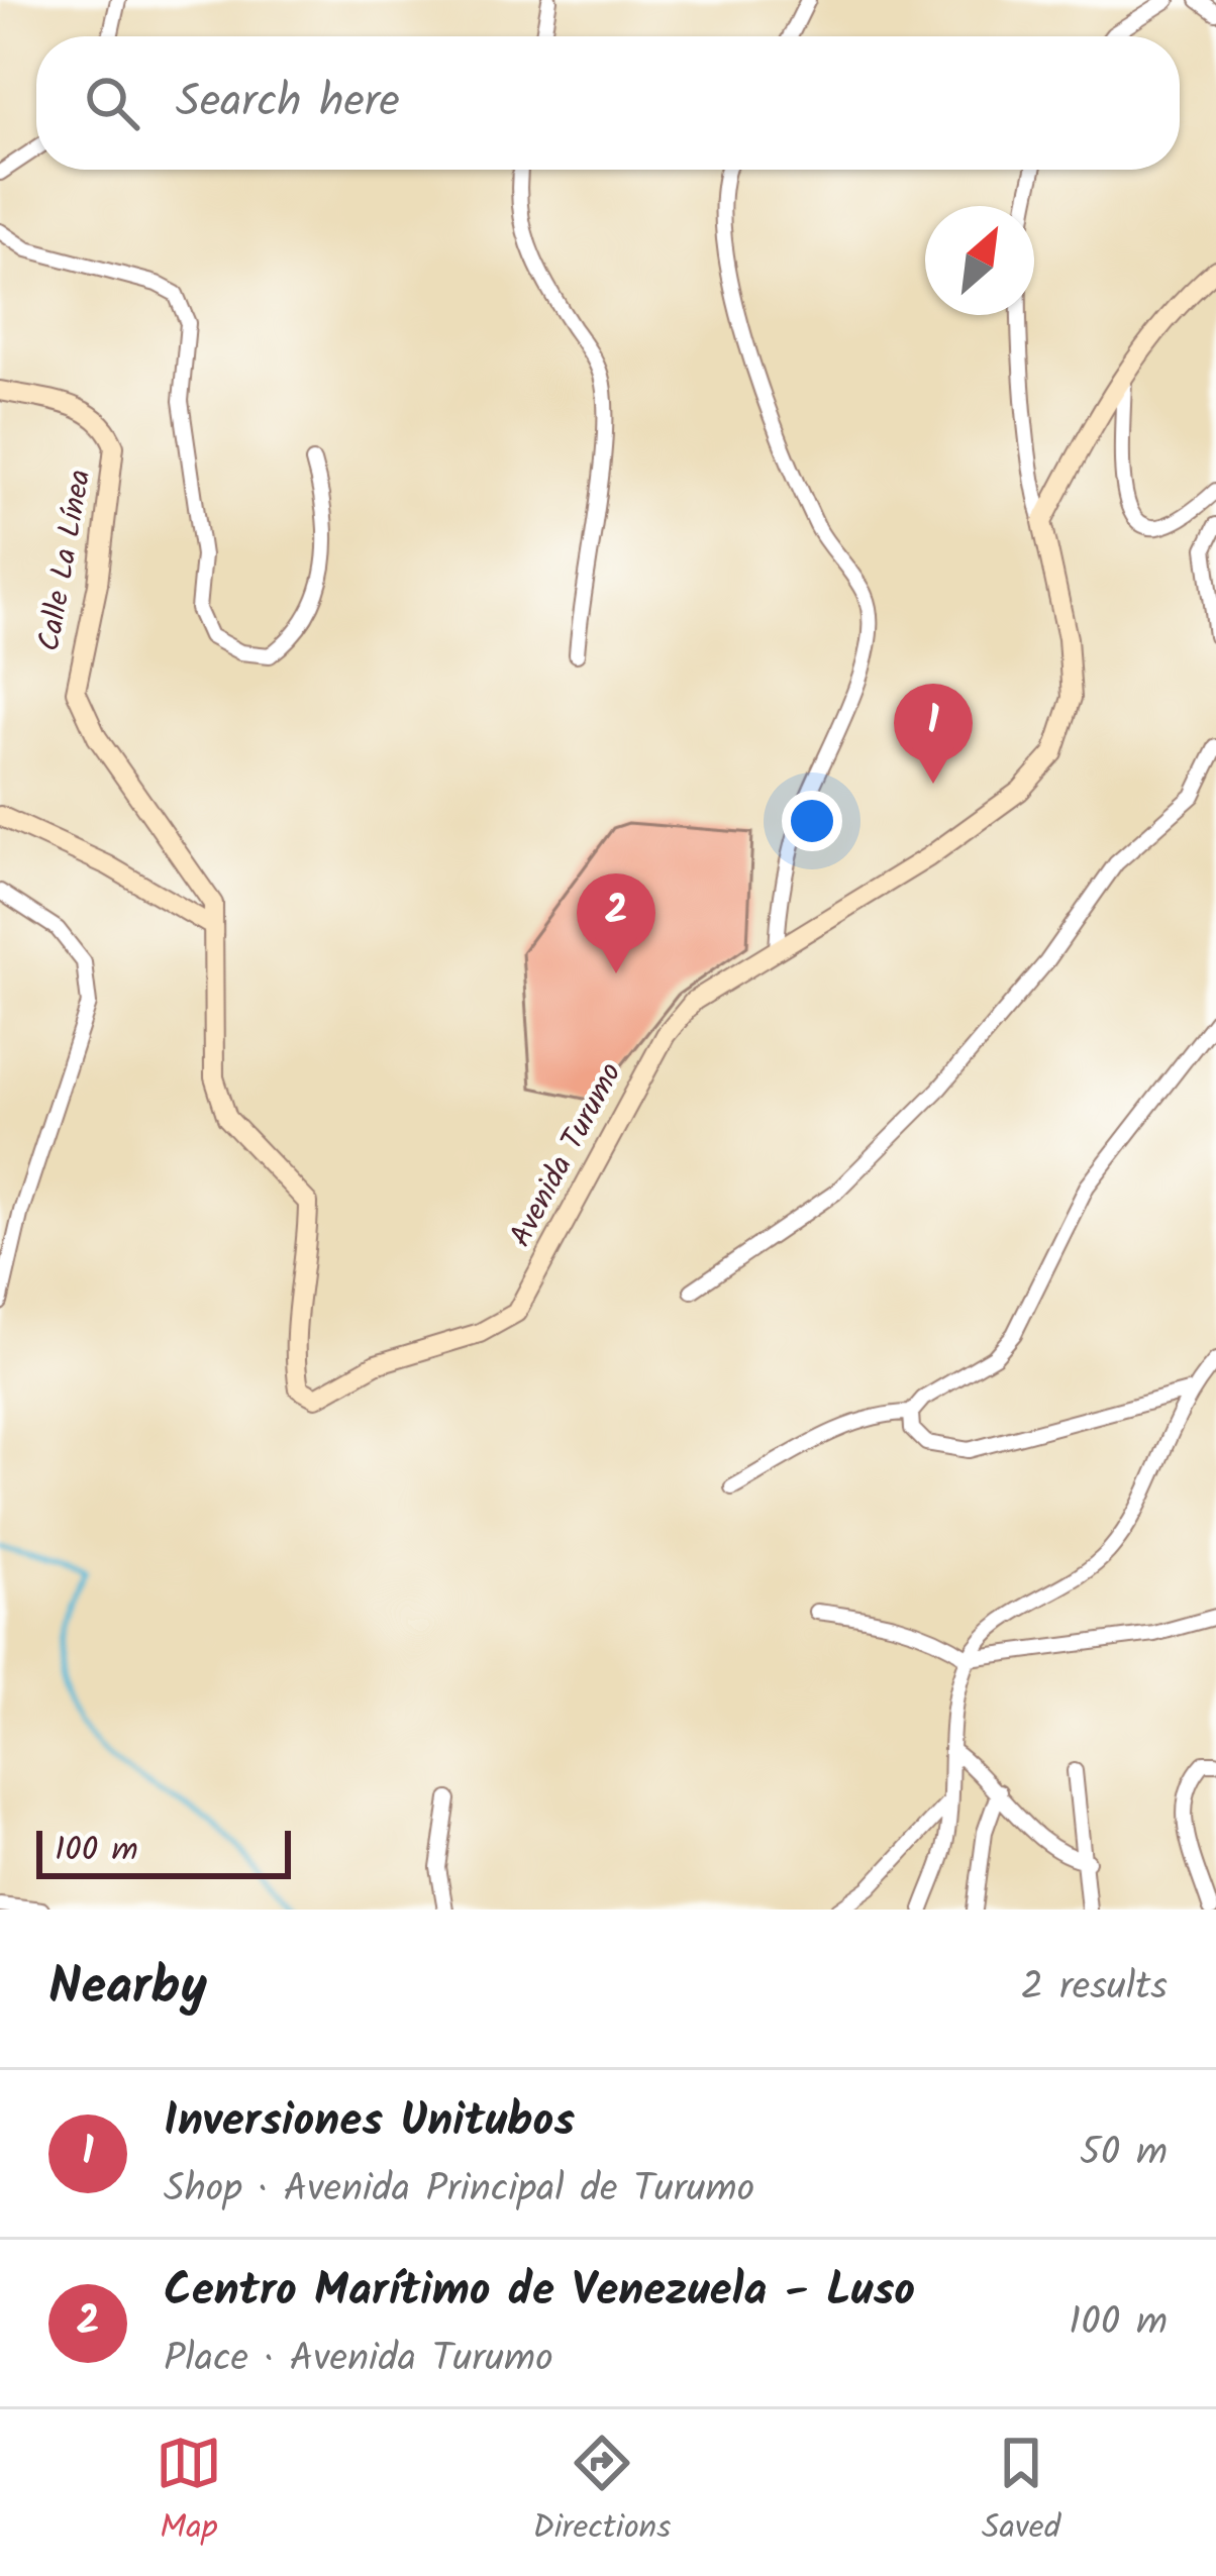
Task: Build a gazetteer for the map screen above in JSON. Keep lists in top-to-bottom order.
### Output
{
  "streets": {
    "street": ["Calle La Línea", "Avenida Turumo"]
  },
  "crossings": [
    ["Calle La Línea", "Avenida Turumo"]
  ],
  "scale_bar": "100 m",
  "north": "top right",
  "page": {
    "search": "Search here",
    "pins": ["1", "2"],
    "scale": "100 m",
    "heading": ["Nearby", "2 results"],
    "list": [
      {
        "mark": "1",
        "name": "Inversiones Unitubos",
        "note": "Shop · Avenida Principal de Turumo",
        "value": "50 m"
      },
      {
        "mark": "2",
        "name": "Centro Marítimo de Venezuela - Luso",
        "note": "Place · Avenida Turumo",
        "value": "100 m"
      }
    ],
    "nav": ["Map", "Directions", "Saved"]
  }
}
